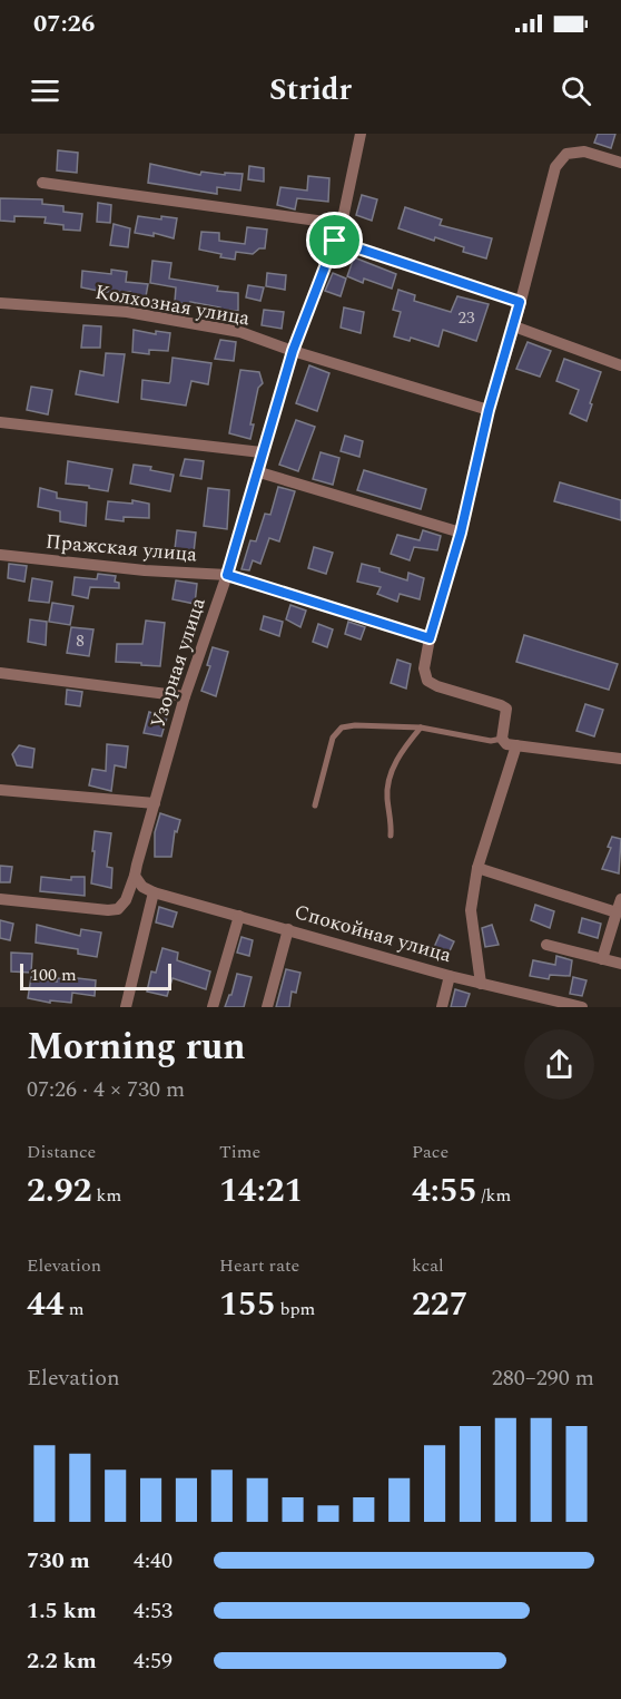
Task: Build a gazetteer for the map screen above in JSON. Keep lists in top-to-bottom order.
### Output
{
  "streets": {
    "street": [
      "Колхозная улица",
      "Пражская улица",
      "Узорная улица",
      "Спокойная улица"
    ]
  },
  "crossings": [
    ["Колхозная улица", "Узорная улица"],
    ["Пражская улица", "Узорная улица"]
  ],
  "house_numbers": ["23", "8"],
  "scale_bar": "100 m",
  "page": {
    "status": "07:26",
    "header": "Stridr",
    "scale": "100 m",
    "heading": ["Morning run", "07:26 · 4 × 730 m"],
    "stats": [
      ["Distance", "2.92 km"],
      ["Time", "14:21"],
      ["Pace", "4:55 /km"],
      ["Elevation", "44 m"],
      ["Heart rate", "155 bpm"],
      ["kcal", "227"]
    ],
    "chart": ["Elevation", "280–290 m"],
    "list": [
      {
        "name": "730 m",
        "note": "4:40"
      },
      {
        "name": "1.5 km",
        "note": "4:53"
      },
      {
        "name": "2.2 km",
        "note": "4:59"
      }
    ]
  }
}
